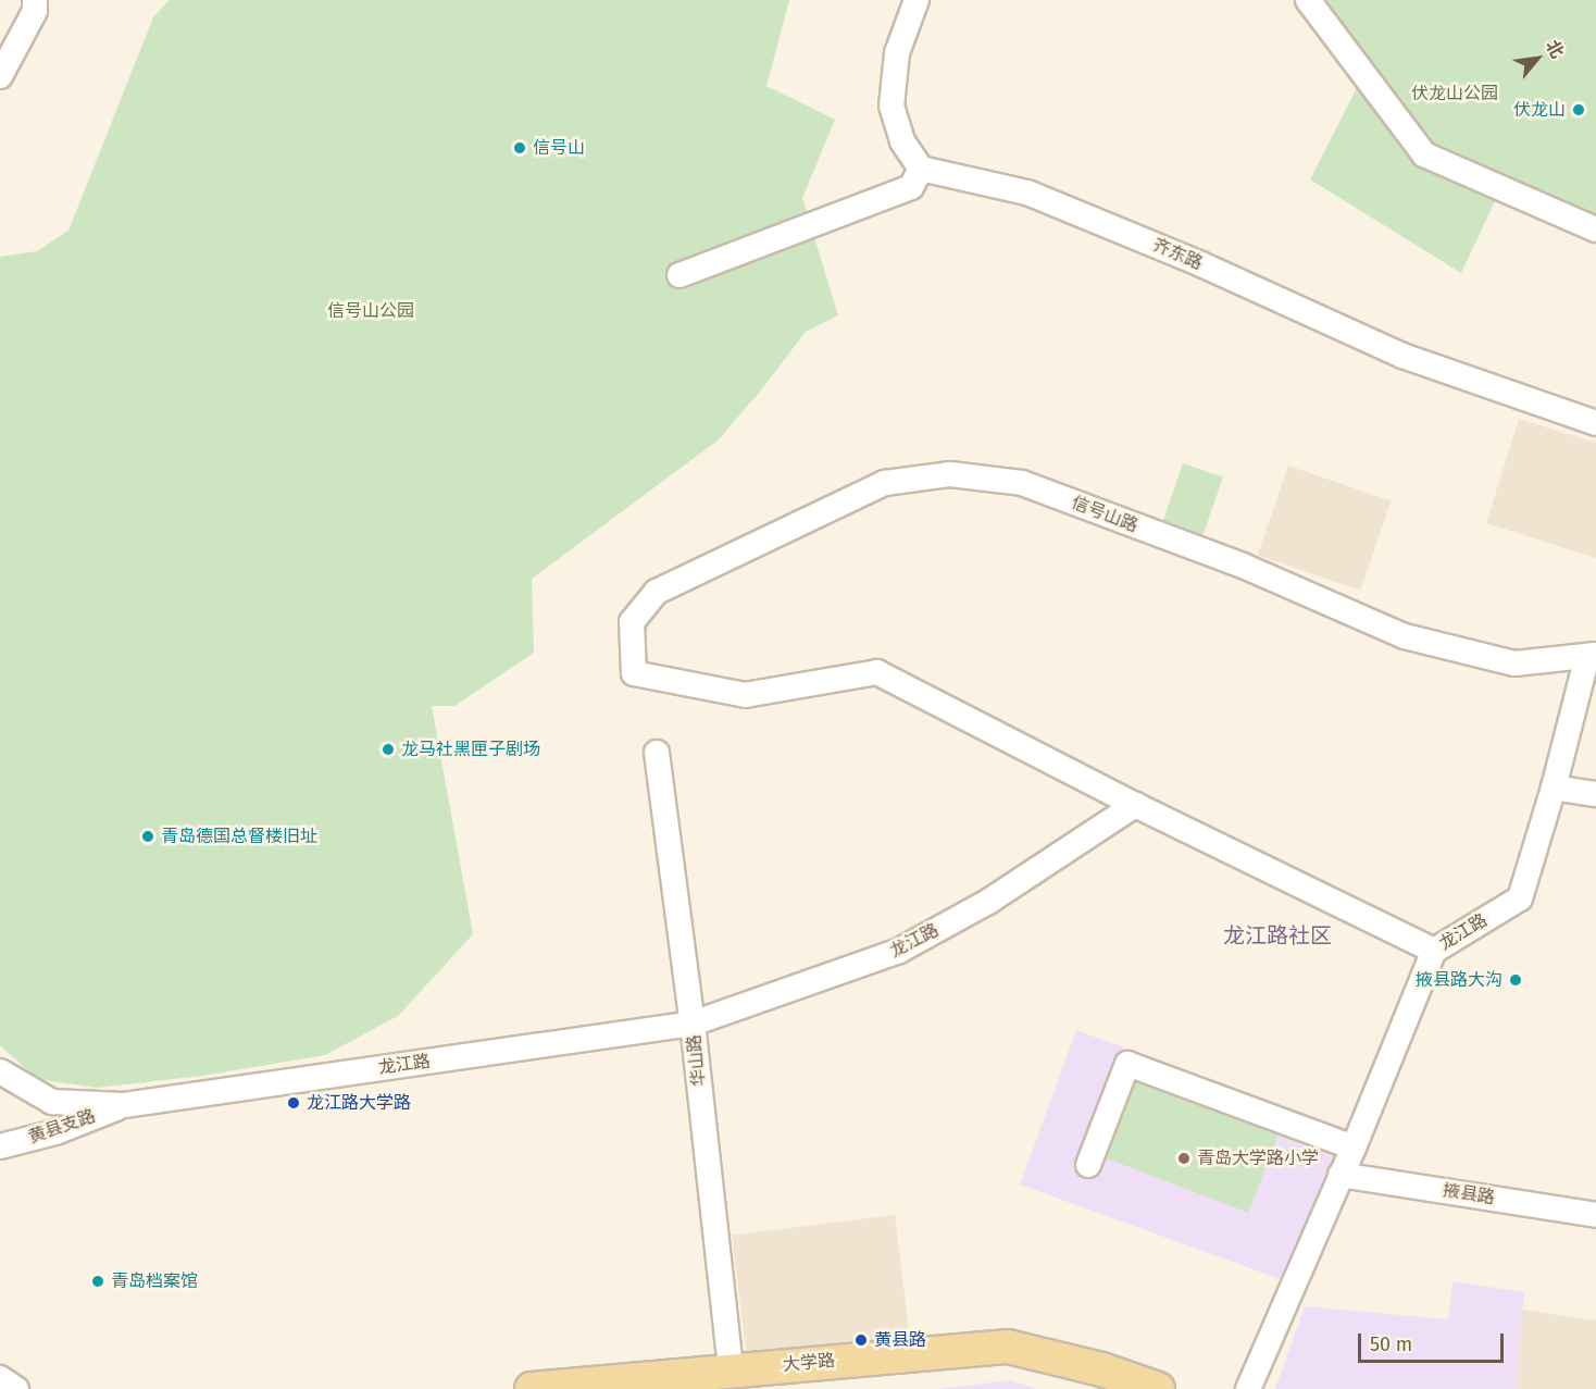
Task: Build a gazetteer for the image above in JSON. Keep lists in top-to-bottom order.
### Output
{
  "streets": {
    "main road": ["大学路"],
    "street": [
      "齐东路",
      "信号山路",
      "龙江路",
      "华山路",
      "黄县支路",
      "掖县路"
    ]
  },
  "crossings": [
    ["信号山路", "龙江路"],
    ["龙江路", "华山路"],
    ["龙江路", "黄县支路"],
    ["华山路", "大学路"]
  ],
  "districts": ["龙江路社区"],
  "parks": ["伏龙山公园", "信号山公园"],
  "places": [
    "伏龙山",
    "信号山",
    "龙马社黑匣子剧场",
    "青岛德国总督楼旧址",
    "掖县路大沟",
    "龙江路大学路",
    "青岛大学路小学",
    "青岛档案馆",
    "黄县路"
  ],
  "scale_bar": "50 m",
  "north": "top right"
}
